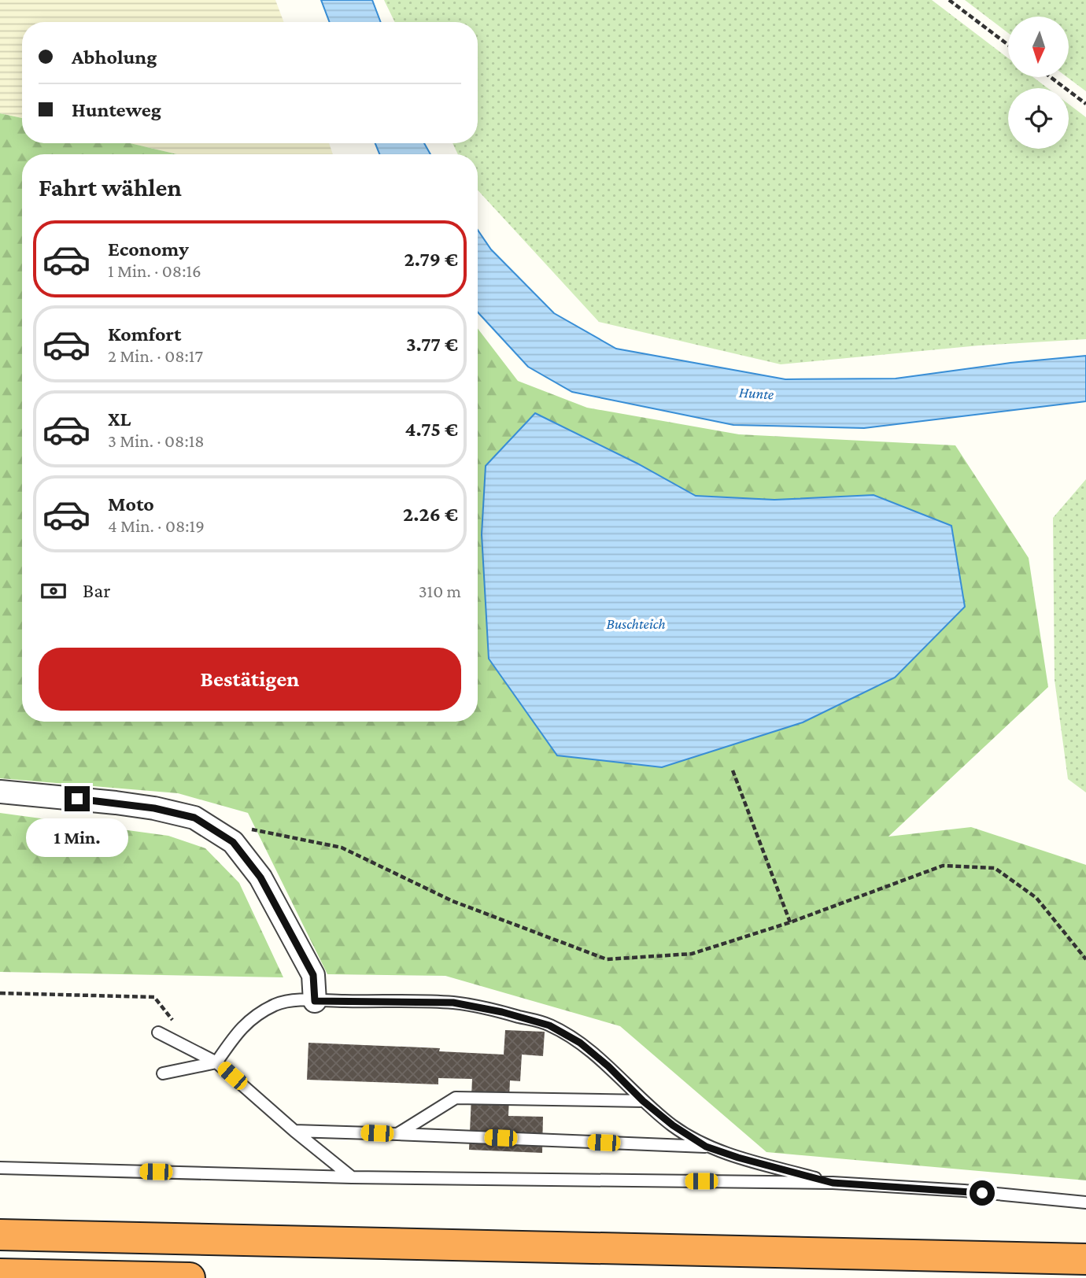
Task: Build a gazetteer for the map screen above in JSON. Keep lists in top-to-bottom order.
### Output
{
  "water": ["Hunte", "Buschteich"],
  "north": "bottom",
  "page": {
    "banner": ["Abholung", "Hunteweg"],
    "heading": "Fahrt wählen",
    "list": [
      {
        "name": "Economy",
        "note": "1 Min. · 08:16",
        "value": "2.79 €"
      },
      {
        "name": "Komfort",
        "note": "2 Min. · 08:17",
        "value": "3.77 €"
      },
      {
        "name": "XL",
        "note": "3 Min. · 08:18",
        "value": "4.75 €"
      },
      {
        "name": "Moto",
        "note": "4 Min. · 08:19",
        "value": "2.26 €"
      }
    ],
    "pay": ["Bar", "310 m"],
    "buttons": "Bestätigen",
    "bubble": "1 Min."
  }
}
